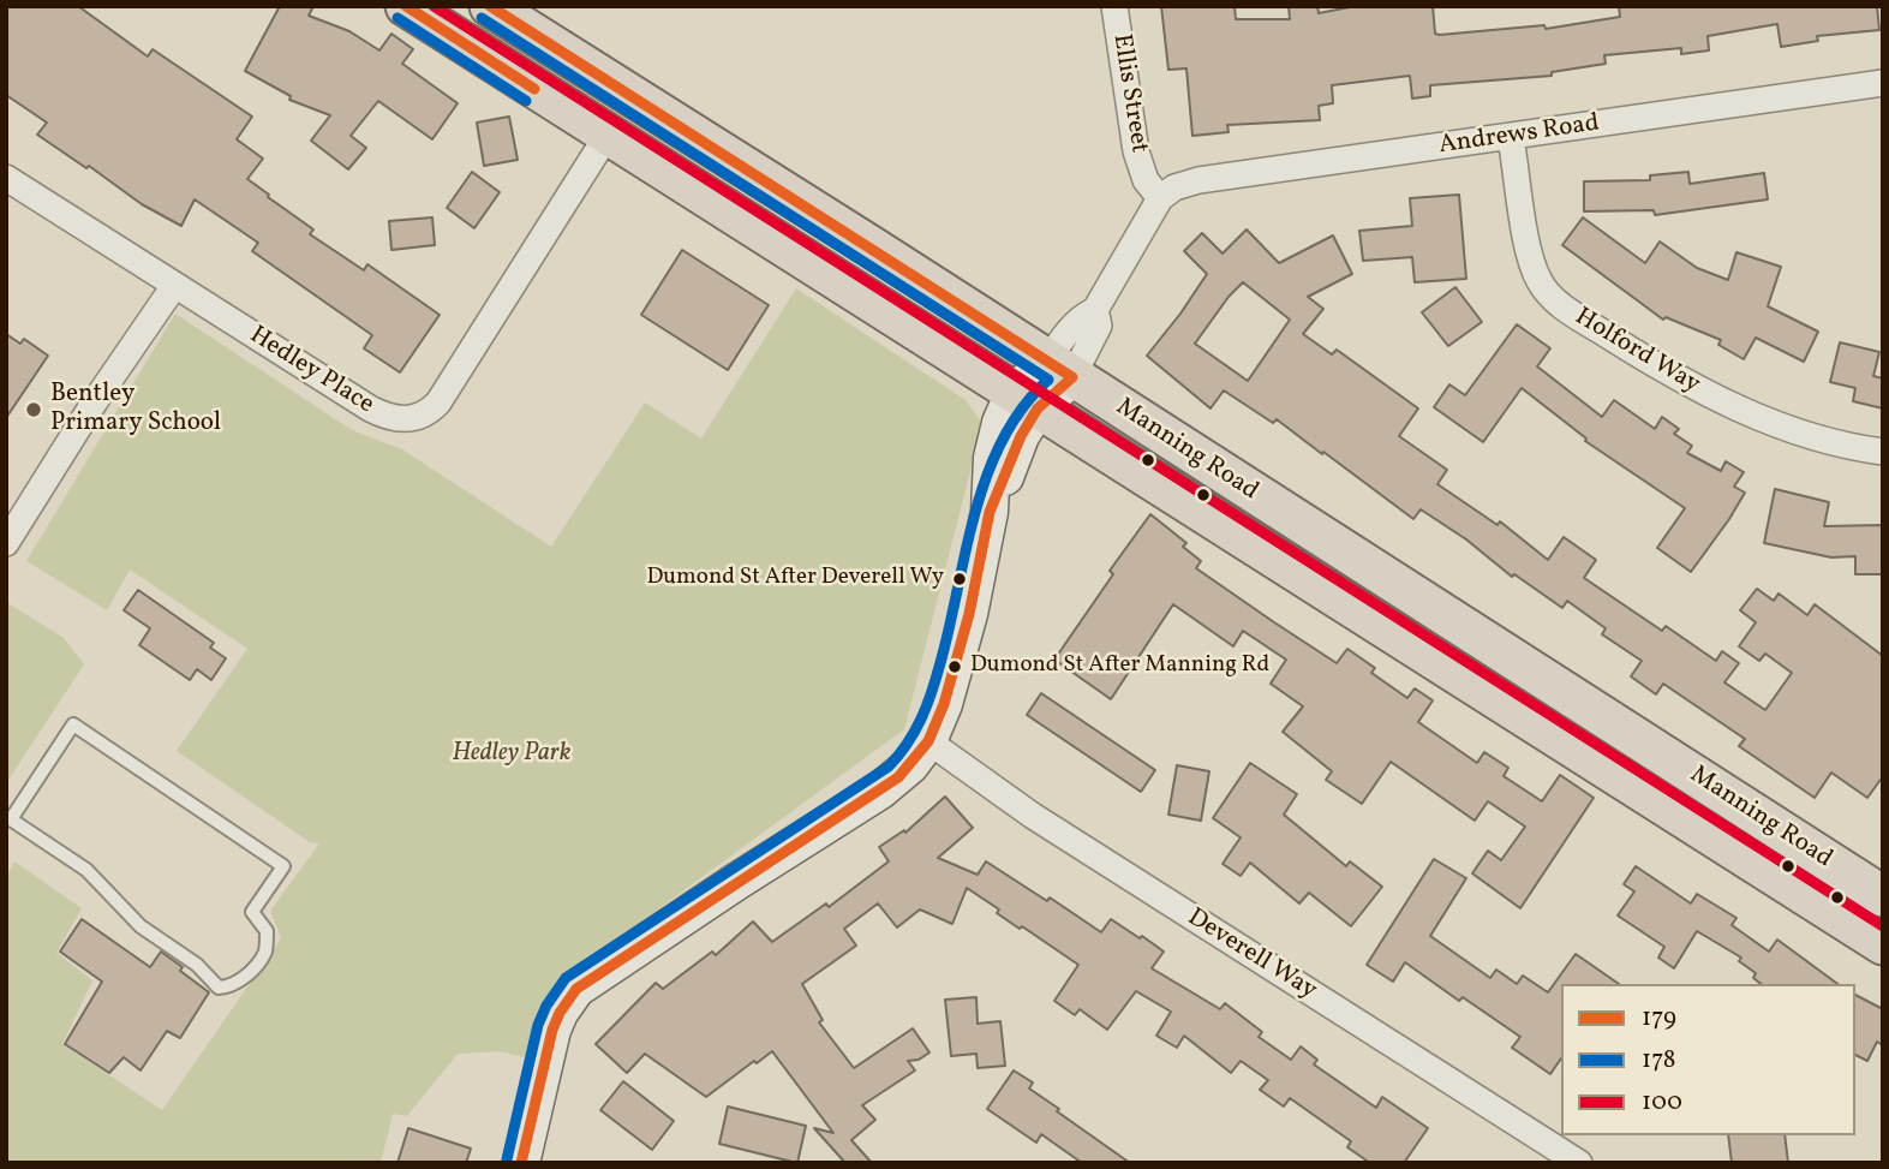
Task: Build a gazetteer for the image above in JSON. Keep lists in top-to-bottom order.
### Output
{
  "streets": {
    "main road": ["Manning Road"],
    "street": [
      "Ellis Street",
      "Andrews Road",
      "Holford Way",
      "Hedley Place",
      "Deverell Way"
    ]
  },
  "crossings": [
    ["Ellis Street", "Andrews Road"],
    ["Andrews Road", "Holford Way"],
    ["Hedley Place", "Manning Road"]
  ],
  "parks": ["Hedley Park"],
  "places": ["Bentley Primary School", "Dumond St After Deverell Wy", "Dumond St After Manning Rd"],
  "lines": ["transit line 179", "transit line 100", "transit line 178"],
  "legend": ["179", "178", "100"]
}
